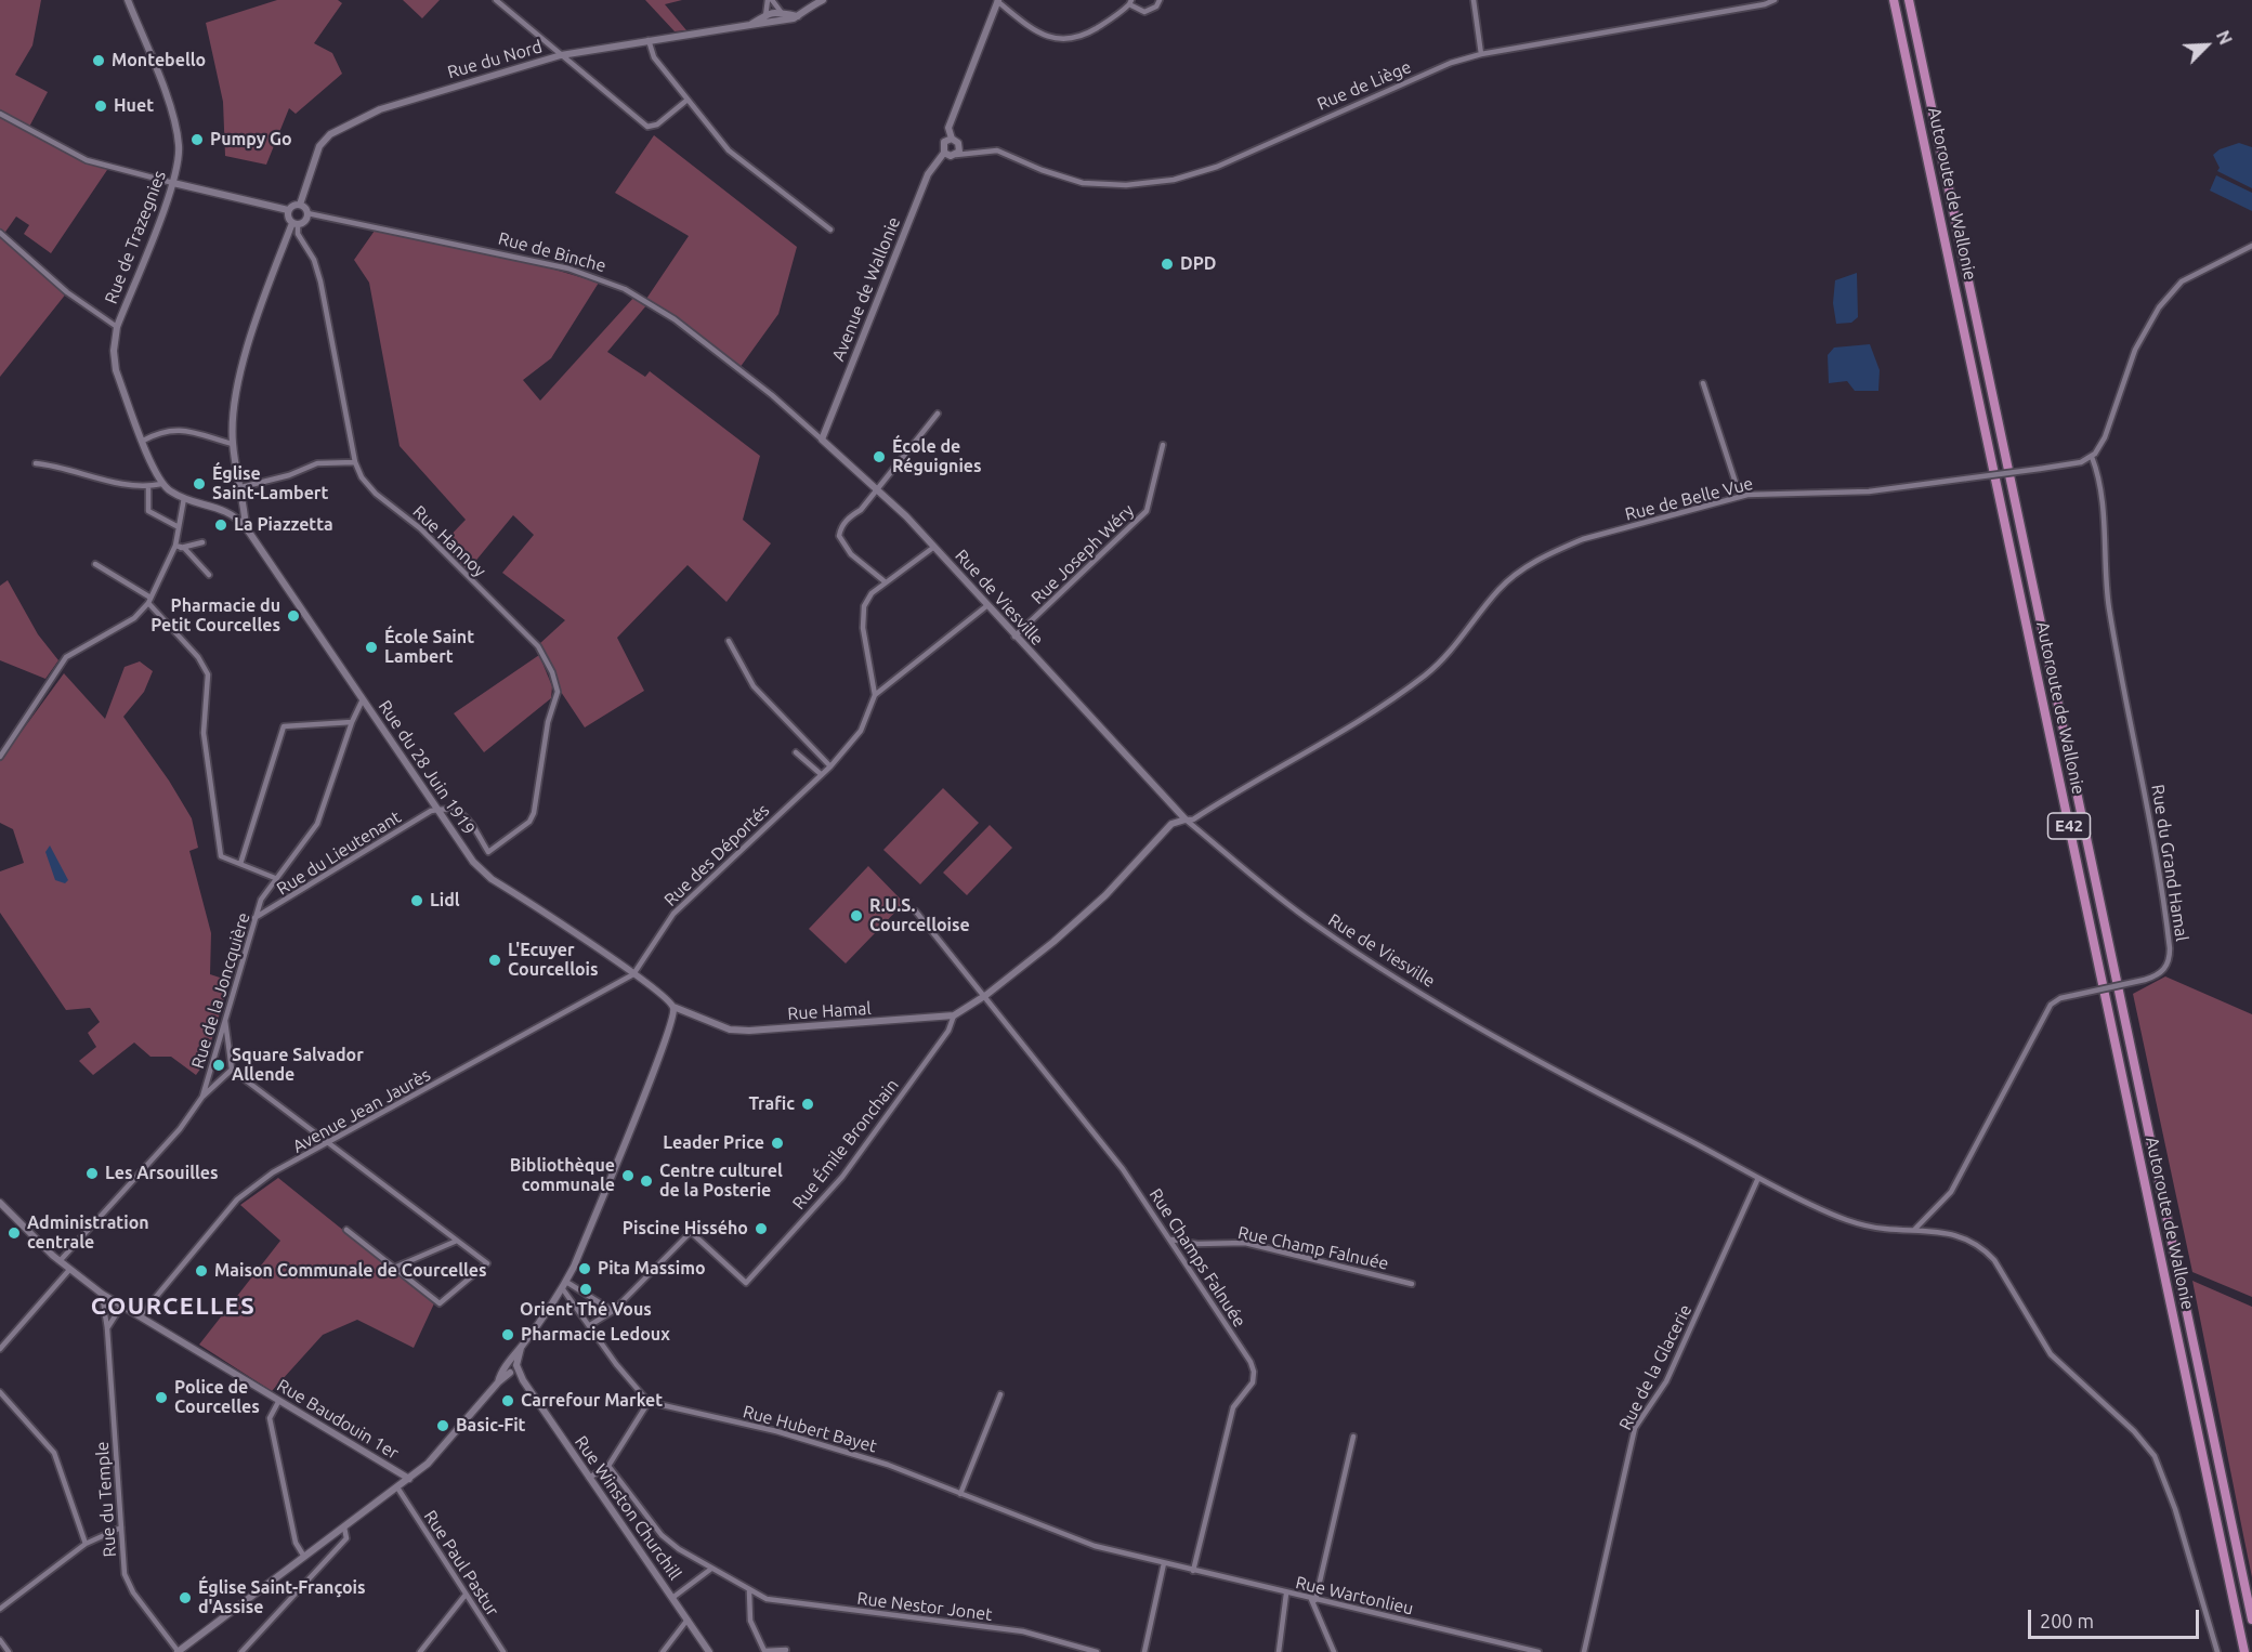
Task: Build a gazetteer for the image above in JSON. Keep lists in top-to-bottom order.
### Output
{
  "streets": {
    "highway": ["Autoroute de Wallonie", "E42"],
    "main road": [
      "Rue du Nord",
      "Rue de Trazegnies",
      "Rue de Binche",
      "Avenue de Wallonie",
      "Rue de Viesville",
      "Rue du 28 Juin 1919",
      "Rue Hamal",
      "Rue Baudouin 1er",
      "Rue Winston Churchill"
    ],
    "street": [
      "Rue de Liège",
      "Rue de Belle Vue",
      "Rue Hannoy",
      "Rue Joseph Wéry",
      "Rue du Lieutenant",
      "Rue des Déportés",
      "Rue du Grand Hamal",
      "Rue de la Joncquière",
      "Avenue Jean Jaurès",
      "Rue Émile Bronchain",
      "Rue Champ Falnuée",
      "Rue Champs Falnuée",
      "Rue de la Glacerie",
      "Rue Hubert Bayet",
      "Rue du Temple",
      "Rue Paul Pastur",
      "Rue Wartonlieu",
      "Rue Nestor Jonet"
    ]
  },
  "crossings": [
    ["Rue du Nord", "Rue de Binche"],
    ["Rue du Nord", "Rue Hannoy"],
    ["Rue de Liège", "Avenue de Wallonie"],
    ["Rue de Binche", "Avenue de Wallonie"],
    ["Rue de Binche", "Rue Hannoy"],
    ["Rue de Binche", "Rue de Viesville"],
    ["Rue de Belle Vue", "Rue de Viesville"],
    ["Rue de Belle Vue", "Rue du Grand Hamal"],
    ["Rue de Belle Vue", "Rue Hamal"],
    ["Rue Hannoy", "Rue du 28 Juin 1919"],
    ["Rue Hannoy", "Rue du Lieutenant"],
    ["Rue Joseph Wéry", "Rue de Viesville"],
    ["Rue de Viesville", "Rue du Grand Hamal"],
    ["Rue de Viesville", "Rue Hamal"],
    ["Rue de Viesville", "Rue de la Glacerie"],
    ["Rue du 28 Juin 1919", "Rue du Lieutenant"],
    ["Rue du 28 Juin 1919", "Rue des Déportés"],
    ["Rue du 28 Juin 1919", "Rue de la Joncquière"],
    ["Rue du 28 Juin 1919", "Rue Hamal"],
    ["Rue du 28 Juin 1919", "Avenue Jean Jaurès"],
    ["Rue du Lieutenant", "Rue de la Joncquière"],
    ["Rue des Déportés", "Avenue Jean Jaurès"],
    ["Rue de la Joncquière", "Rue Baudouin 1er"],
    ["Rue Hamal", "Rue Émile Bronchain"],
    ["Rue Hamal", "Rue Champs Falnuée"],
    ["Avenue Jean Jaurès", "Rue Baudouin 1er"],
    ["Rue Champ Falnuée", "Rue Champs Falnuée"],
    ["Rue Champs Falnuée", "Rue Wartonlieu"],
    ["Rue Baudouin 1er", "Rue du Temple"],
    ["Rue Hubert Bayet", "Rue Wartonlieu"]
  ],
  "districts": ["COURCELLES"],
  "places": [
    "Montebello",
    "Huet",
    "Pumpy Go",
    "DPD",
    "École de Réguignies",
    "Église Saint-Lambert",
    "La Piazzetta",
    "Pharmacie du Petit Courcelles",
    "École Saint Lambert",
    "Lidl",
    "R.U.S. Courcelloise",
    "L'Ecuyer Courcellois",
    "Square Salvador Allende",
    "Trafic",
    "Leader Price",
    "Les Arsouilles",
    "Bibliothèque communale",
    "Centre culturel de la Posterie",
    "Piscine Hissého",
    "Administration centrale",
    "Pita Massimo",
    "Maison Communale de Courcelles",
    "Orient Thé Vous",
    "Pharmacie Ledoux",
    "Police de Courcelles",
    "Carrefour Market",
    "Basic-Fit",
    "Église Saint-François d'Assise"
  ],
  "scale_bar": "200 m",
  "north": "top right"
}
